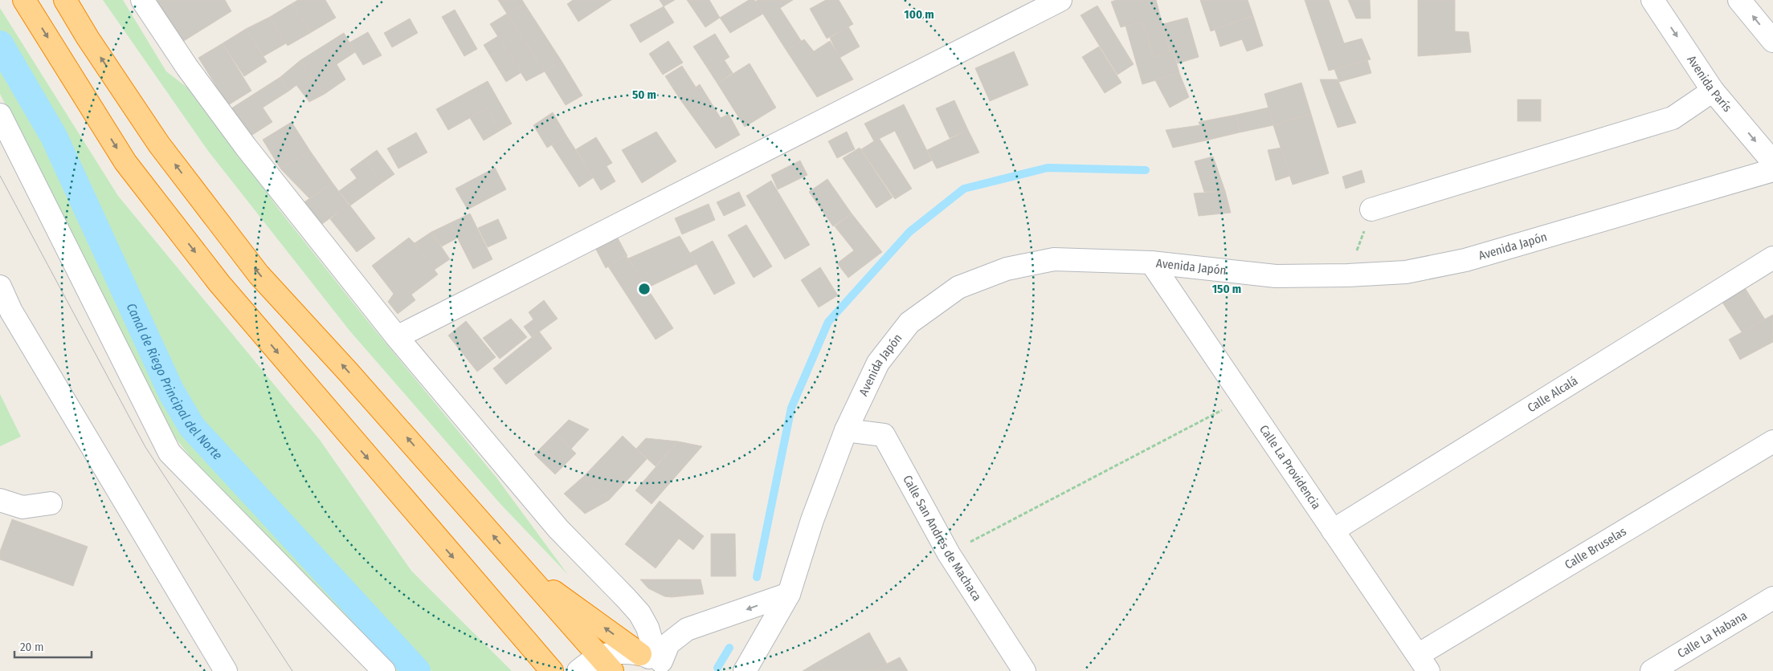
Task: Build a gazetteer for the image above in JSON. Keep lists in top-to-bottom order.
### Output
{
  "streets": {
    "street": [
      "Avenida París",
      "Avenida Japón",
      "Calle Alcalá",
      "Calle La Providencia",
      "Calle San Andrés de Machaca",
      "Calle Bruselas",
      "Calle La Habana"
    ]
  },
  "crossings": [
    ["Avenida Japón", "Calle La Providencia"],
    ["Avenida Japón", "Calle San Andrés de Machaca"],
    ["Calle Alcalá", "Calle La Providencia"],
    ["Calle La Providencia", "Calle Bruselas"]
  ],
  "one_way": ["Avenida París"],
  "water": ["Canal de Riego Principal del Norte"],
  "scale_bar": "20 m",
  "rings": ["100 m", "50 m", "150 m"]
}
